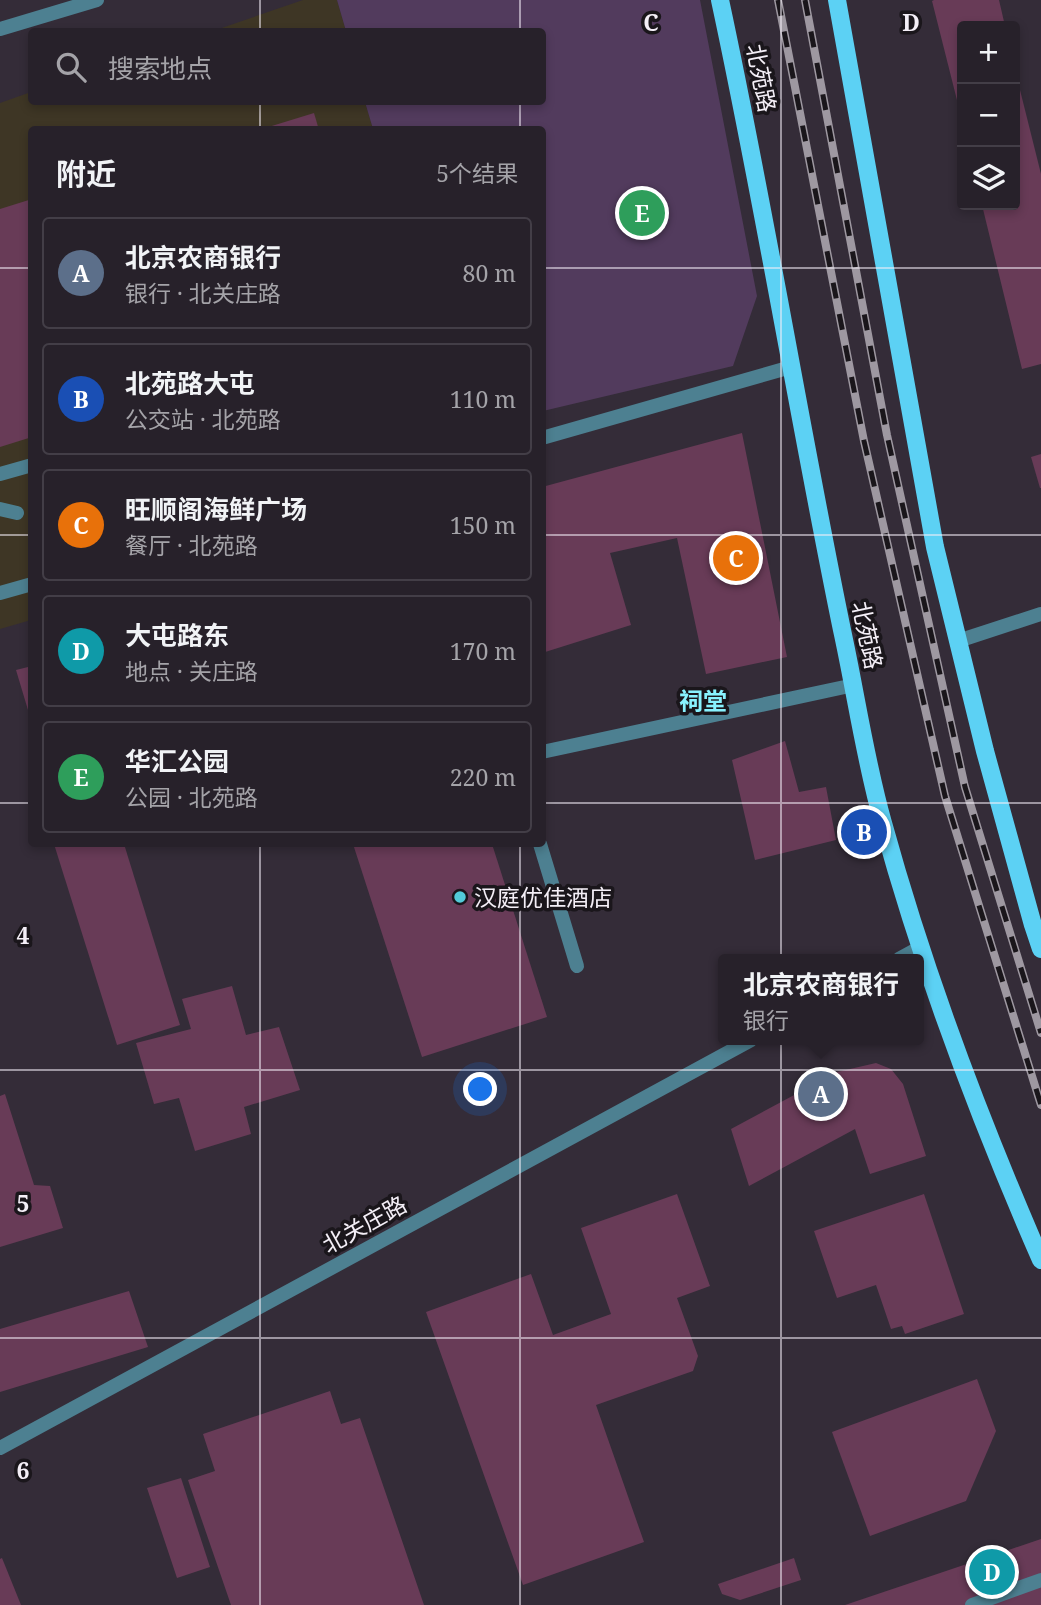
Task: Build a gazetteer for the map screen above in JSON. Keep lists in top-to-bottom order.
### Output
{
  "streets": {
    "main road": ["北苑路"],
    "street": ["北关庄路"]
  },
  "districts": ["祠堂"],
  "places": ["汉庭优佳酒店"],
  "page": {
    "map_buttons": ["+", "−"],
    "search": "搜索地点",
    "heading": ["附近", "5个结果"],
    "pins": [
      "E",
      "C",
      "B",
      "A",
      "D"
    ],
    "list": [
      {
        "mark": "A",
        "name": "北京农商银行",
        "note": "银行 · 北关庄路",
        "value": "80 m"
      },
      {
        "mark": "B",
        "name": "北苑路大屯",
        "note": "公交站 · 北苑路",
        "value": "110 m"
      },
      {
        "mark": "C",
        "name": "旺顺阁海鲜广场",
        "note": "餐厅 · 北苑路",
        "value": "150 m"
      },
      {
        "mark": "D",
        "name": "大屯路东",
        "note": "地点 · 关庄路",
        "value": "170 m"
      },
      {
        "mark": "E",
        "name": "华汇公园",
        "note": "公园 · 北苑路",
        "value": "220 m"
      }
    ],
    "popup": ["北京农商银行", "银行"]
  },
  "grid": {
    "columns": ["C", "D"],
    "rows": ["4", "5", "6"]
  }
}
